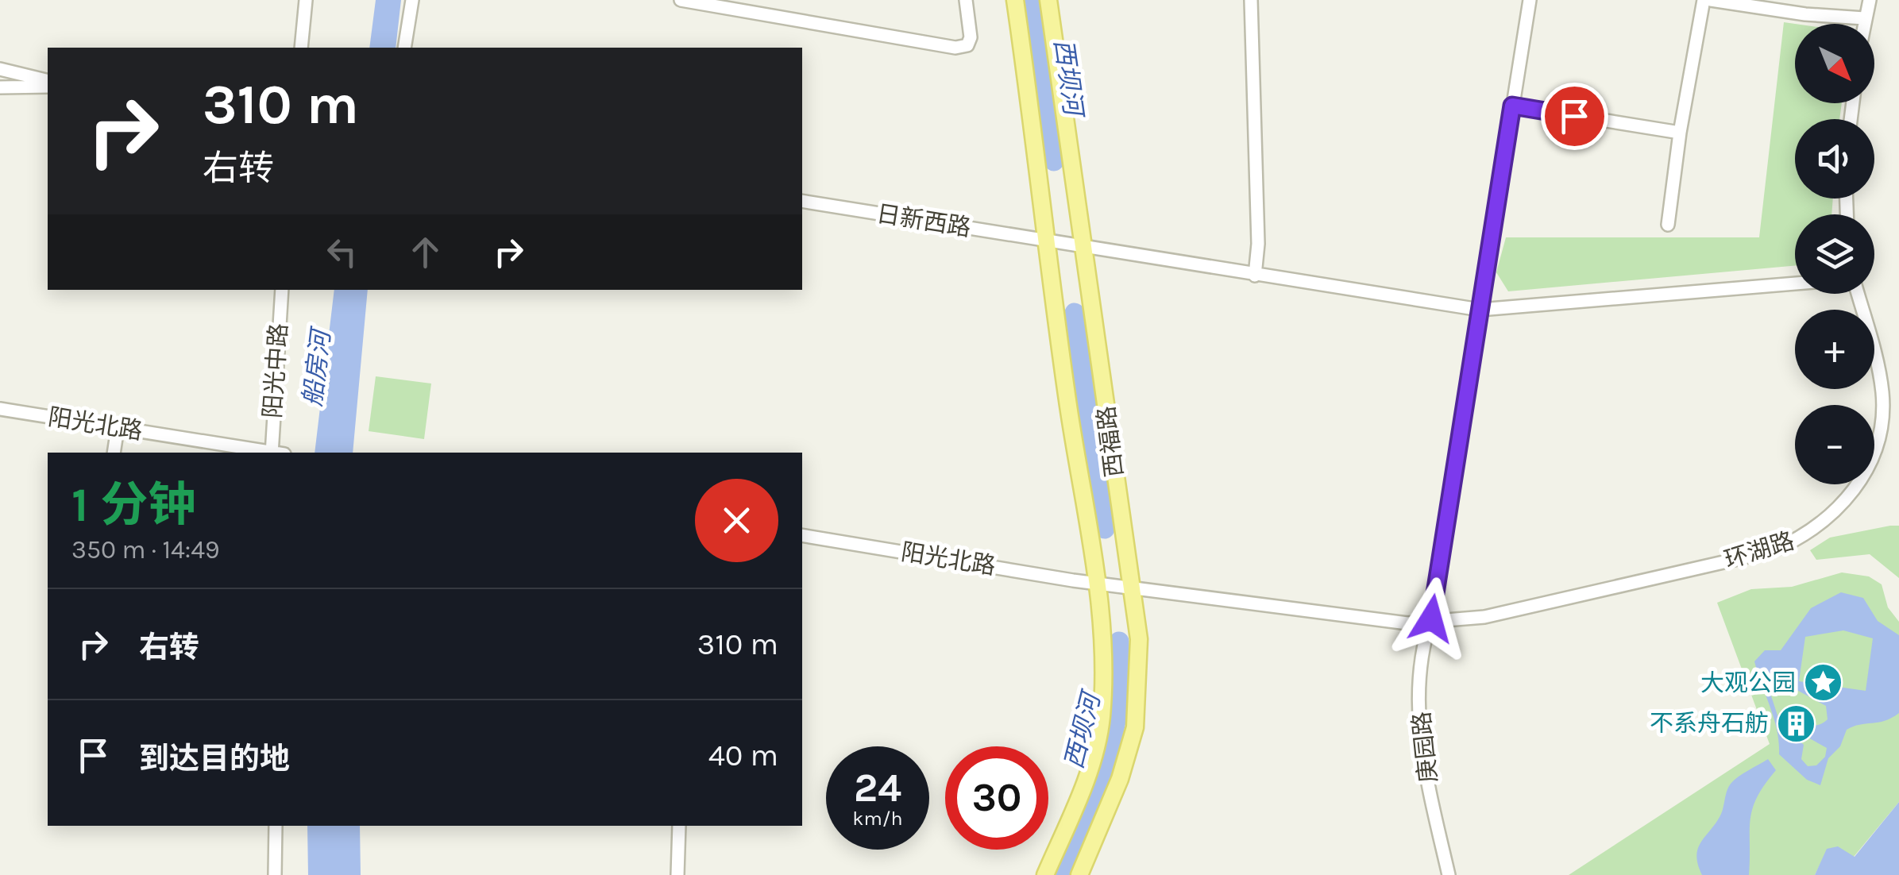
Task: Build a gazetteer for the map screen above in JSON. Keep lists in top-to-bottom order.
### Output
{
  "streets": {
    "main road": ["西福路"],
    "street": [
      "日新西路",
      "阳光中路",
      "阳光北路",
      "环湖路",
      "庚园路"
    ]
  },
  "crossings": [
    ["日新西路", "西福路"],
    ["日新西路", "庚园路"],
    ["阳光北路", "西福路"],
    ["阳光北路", "环湖路"],
    ["西福路", "环湖路"],
    ["环湖路", "庚园路"]
  ],
  "water": ["西坝河", "船房河"],
  "places": {
    "place": ["大观公园"],
    "building": ["不系舟石舫"]
  },
  "north": "bottom right",
  "page": {
    "map_buttons": ["+", "−"],
    "turn": ["310 m", "右转"],
    "heading": ["1 分钟", "350 m · 14:49"],
    "list": [
      {
        "name": "右转",
        "value": "310 m"
      },
      {
        "name": "到达目的地",
        "value": "40 m"
      }
    ],
    "speed": "24 km/h",
    "limit": "30"
  }
}
